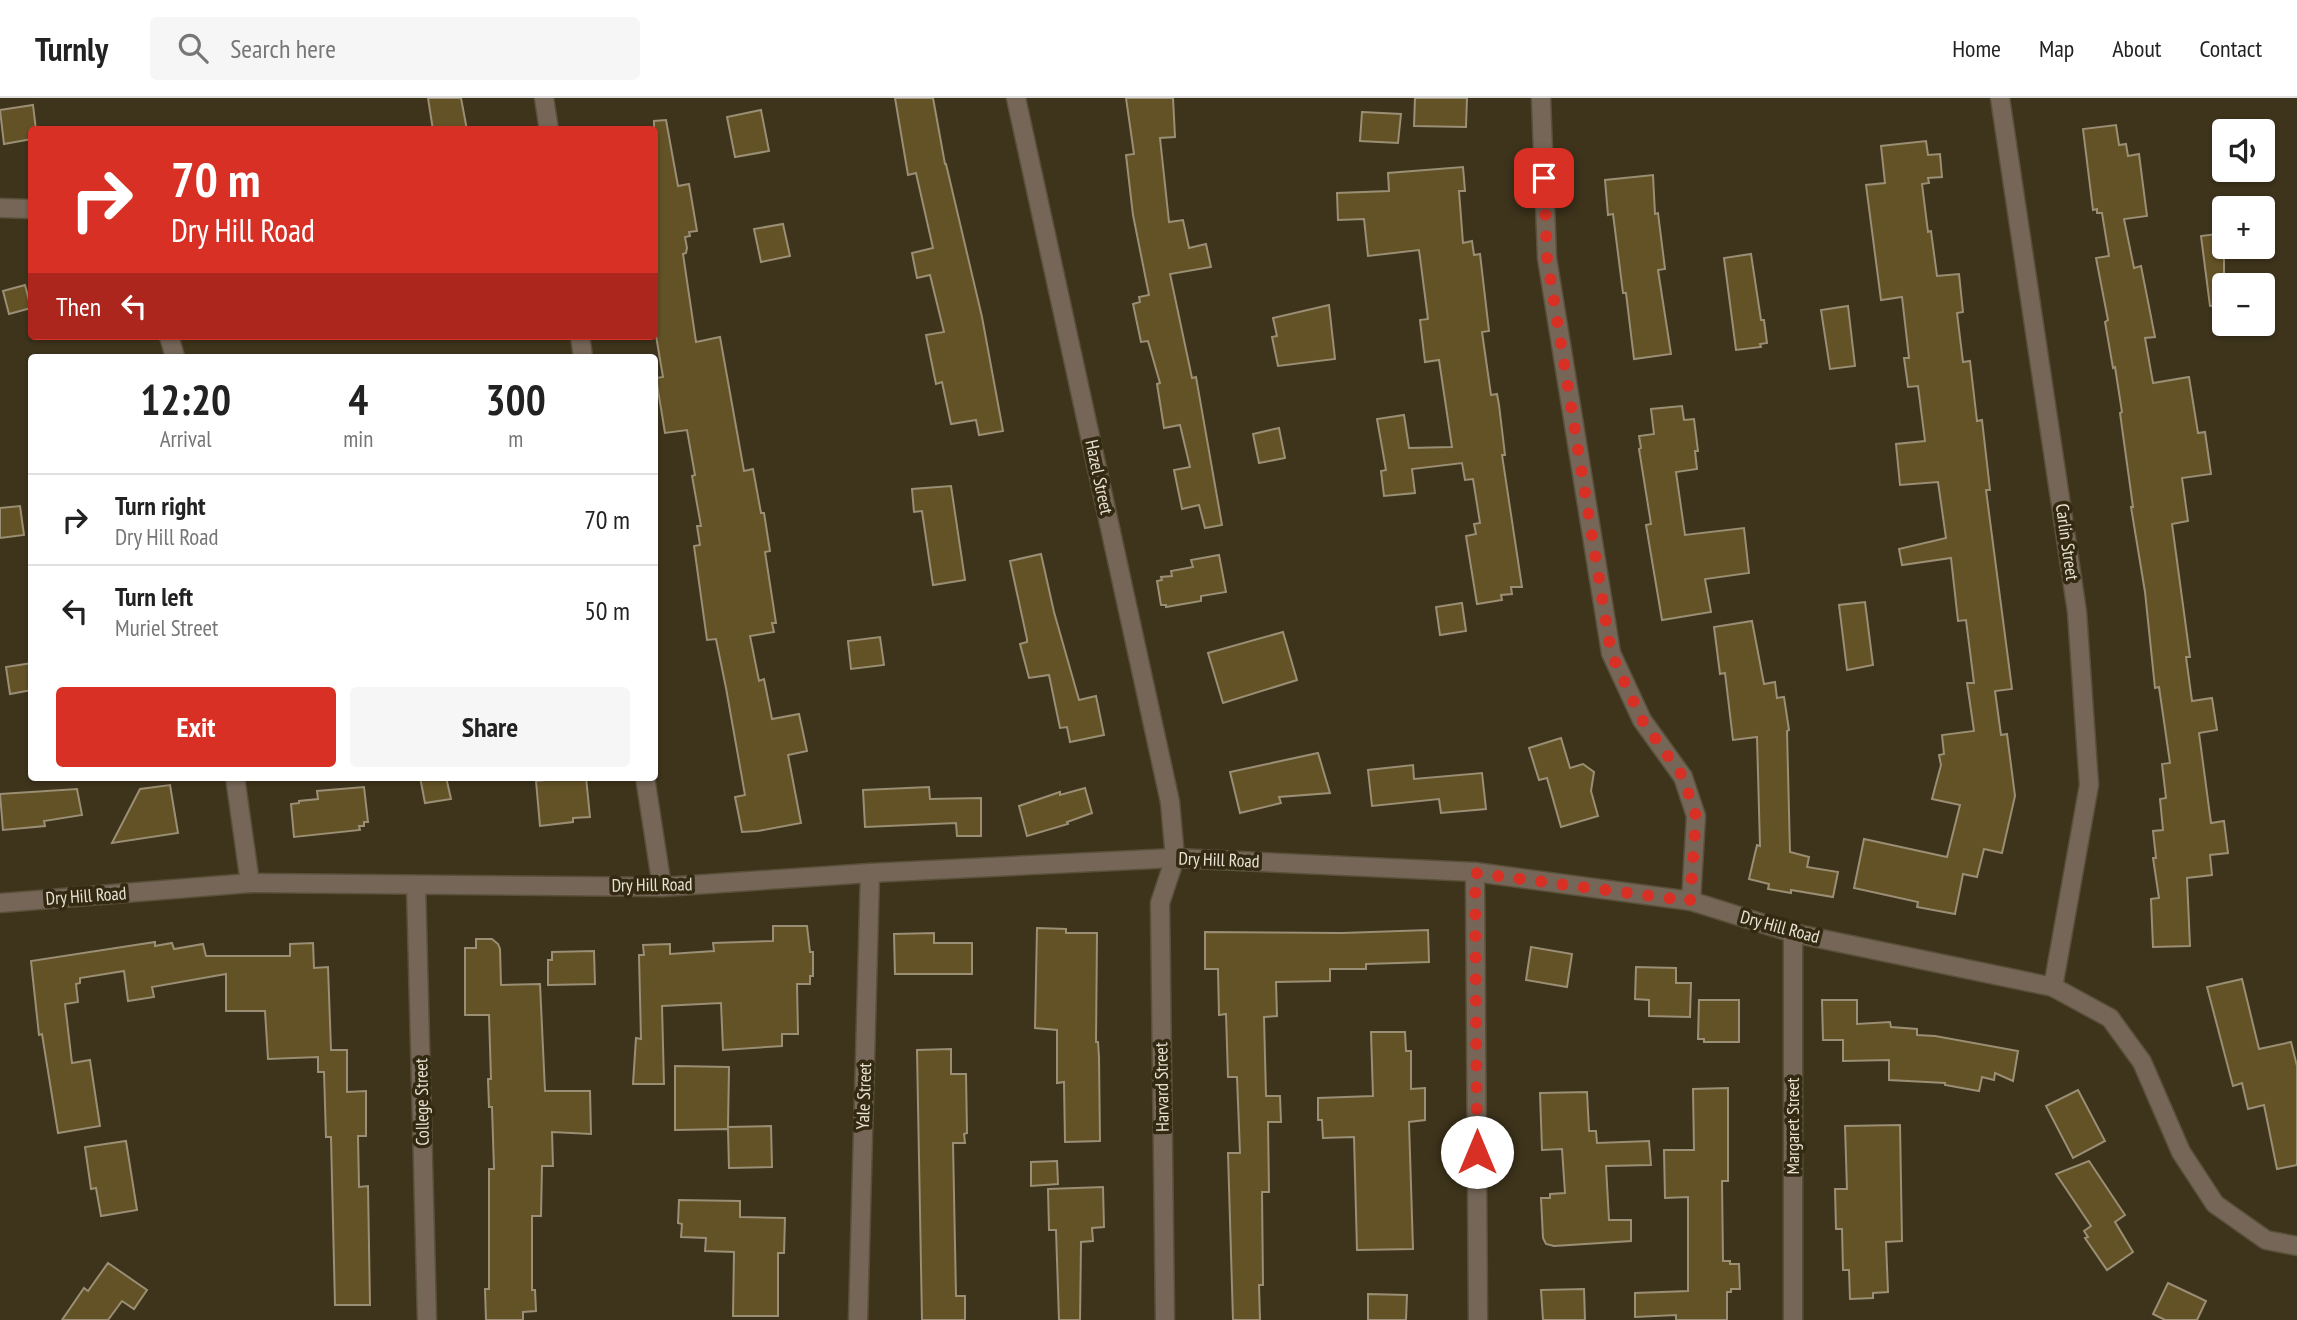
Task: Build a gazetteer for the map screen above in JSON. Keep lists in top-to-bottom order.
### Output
{
  "streets": {
    "street": [
      "Hazel Street",
      "Carlin Street",
      "Dry Hill Road",
      "Harvard Street",
      "Yale Street",
      "College Street",
      "Margaret Street"
    ]
  },
  "crossings": [
    ["Hazel Street", "Dry Hill Road"],
    ["Hazel Street", "Harvard Street"],
    ["Carlin Street", "Dry Hill Road"],
    ["Dry Hill Road", "Harvard Street"],
    ["Dry Hill Road", "Yale Street"],
    ["Dry Hill Road", "College Street"],
    ["Dry Hill Road", "Margaret Street"]
  ],
  "page": {
    "header": "Turnly",
    "search": "Search here",
    "nav": [
      "Home",
      "Map",
      "About",
      "Contact"
    ],
    "map_buttons": ["+", "−"],
    "turn": ["70 m", "Dry Hill Road"],
    "then": "Then",
    "eta": [
      "12:20",
      "Arrival",
      "4",
      "min",
      "300",
      "m"
    ],
    "list": [
      {
        "name": "Turn right",
        "note": "Dry Hill Road",
        "value": "70 m"
      },
      {
        "name": "Turn left",
        "note": "Muriel Street",
        "value": "50 m"
      }
    ],
    "buttons": ["Exit", "Share"]
  }
}
